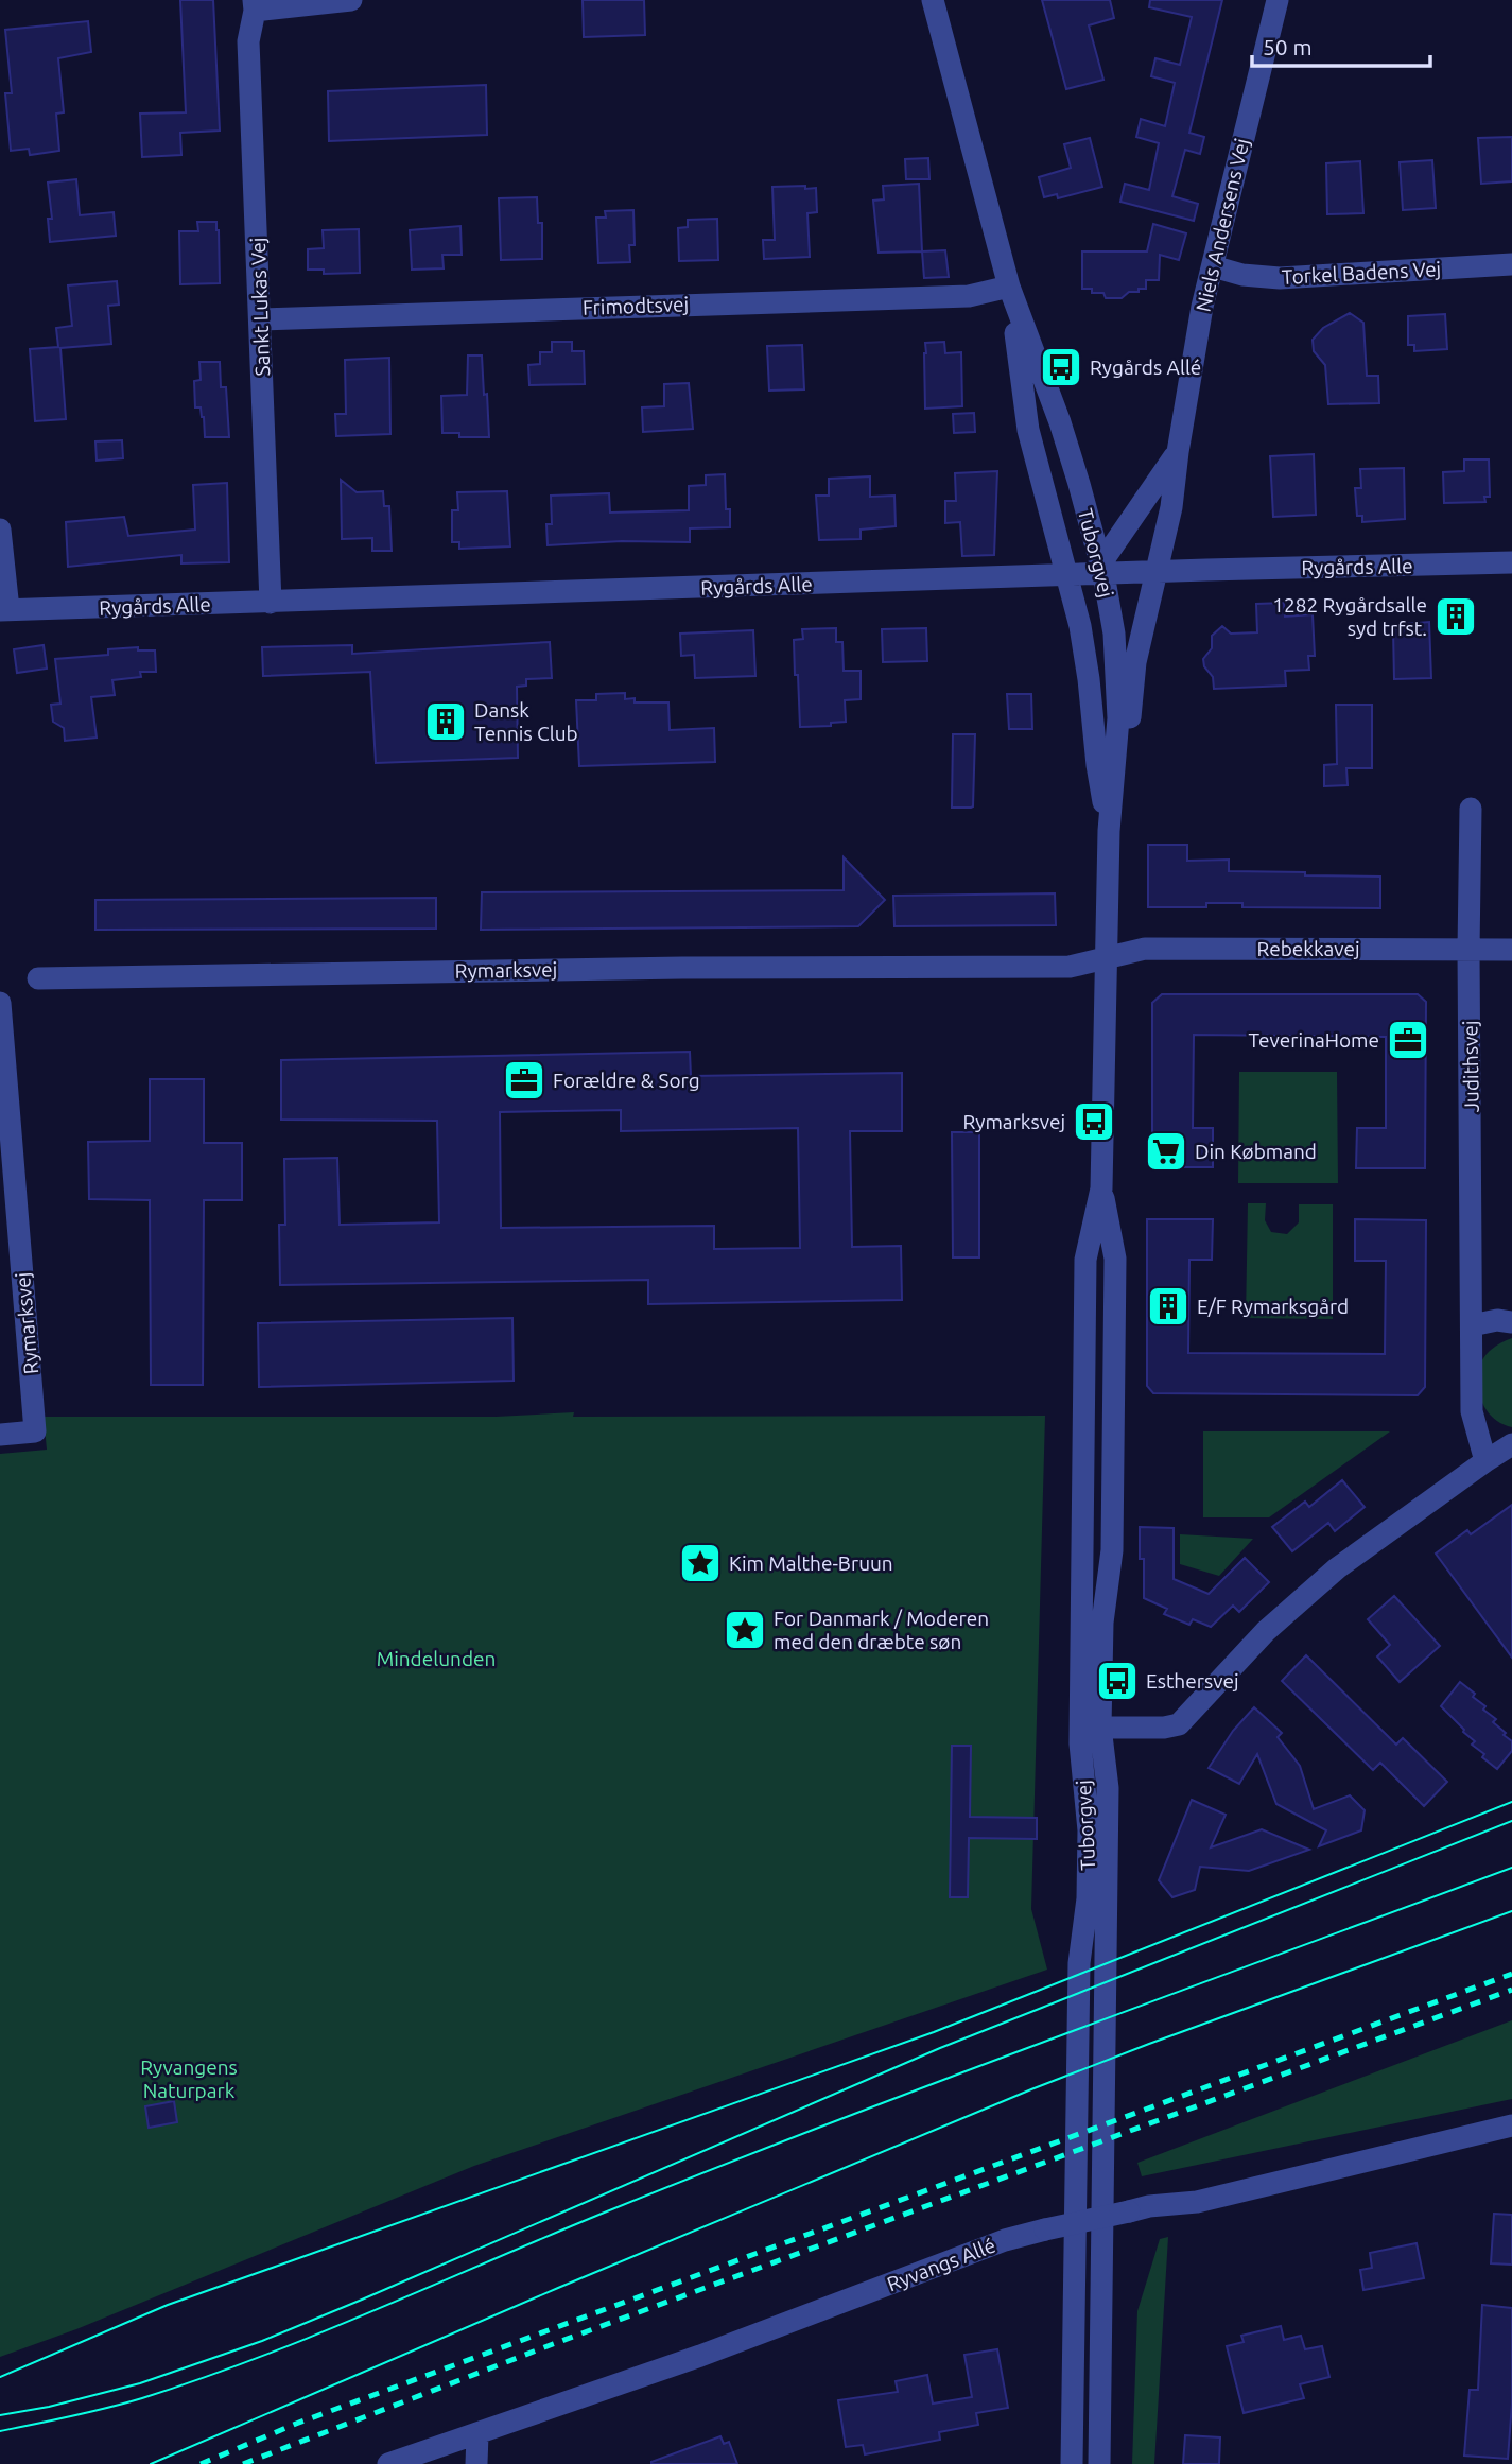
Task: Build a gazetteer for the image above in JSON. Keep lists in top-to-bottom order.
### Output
{
  "streets": {
    "street": [
      "Niels Andersens Vej",
      "Torkel Badens Vej",
      "Frimodtsvej",
      "Sankt Lukas Vej",
      "Tuborgvej",
      "Rygårds Alle",
      "Rebekkavej",
      "Rymarksvej",
      "Judithsvej",
      "Ryvangs Allé"
    ]
  },
  "crossings": [
    ["Niels Andersens Vej", "Torkel Badens Vej"],
    ["Niels Andersens Vej", "Tuborgvej"],
    ["Niels Andersens Vej", "Rygårds Alle"],
    ["Frimodtsvej", "Sankt Lukas Vej"],
    ["Frimodtsvej", "Tuborgvej"],
    ["Sankt Lukas Vej", "Rygårds Alle"],
    ["Tuborgvej", "Rygårds Alle"],
    ["Tuborgvej", "Rebekkavej"],
    ["Tuborgvej", "Rymarksvej"],
    ["Rebekkavej", "Rymarksvej"],
    ["Rebekkavej", "Judithsvej"]
  ],
  "parks": ["Mindelunden", "Ryvangens Naturpark"],
  "places": {
    "bus stop": ["Rygårds Allé", "Rymarksvej", "Esthersvej"],
    "building": ["1282 Rygårdsalle syd trfst.", "Dansk Tennis Club", "E/F Rymarksgård"],
    "office": ["TeverinaHome", "Forældre & Sorg"],
    "supermarket": ["Din Købmand"],
    "place": ["Kim Malthe-Bruun", "For Danmark / Moderen med den dræbte søn"]
  },
  "scale_bar": "50 m"
}
